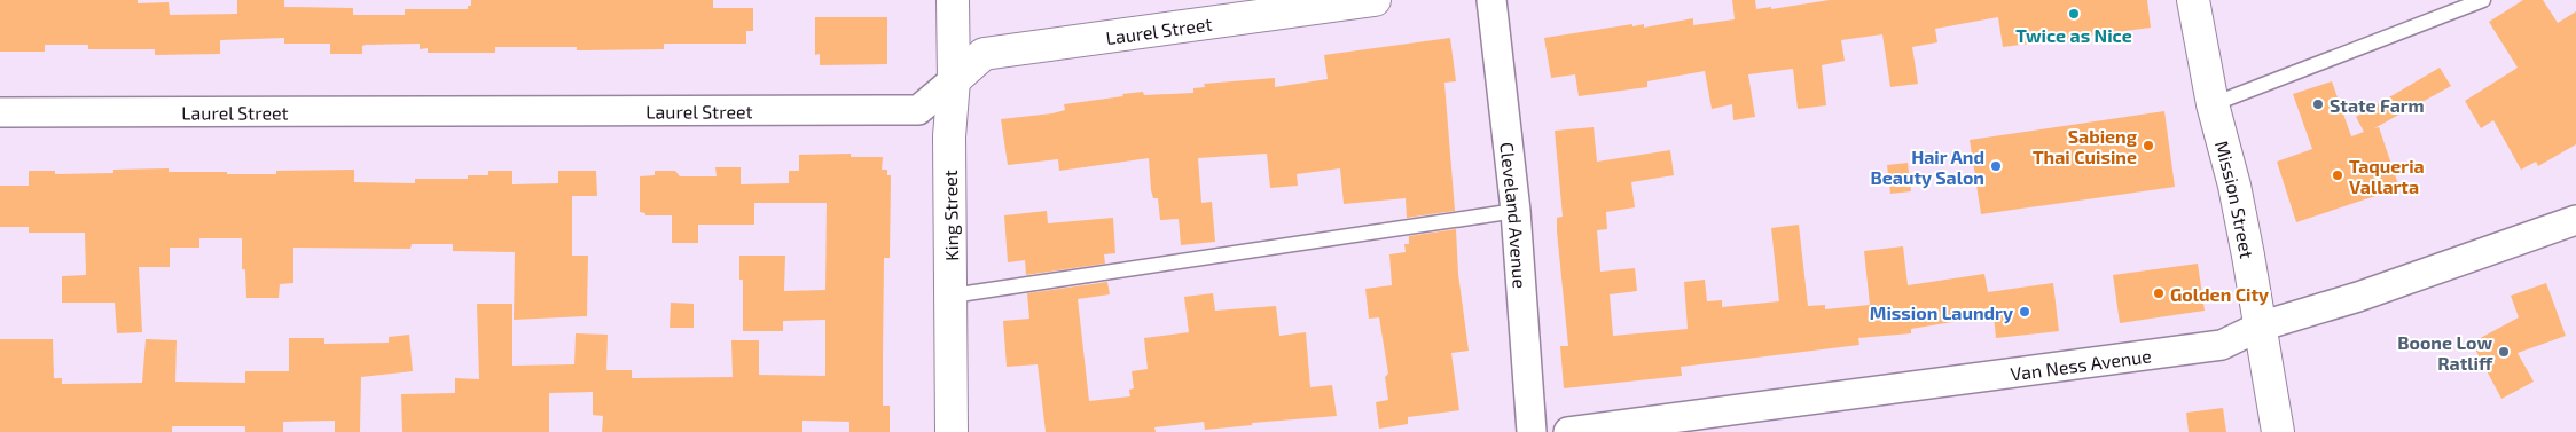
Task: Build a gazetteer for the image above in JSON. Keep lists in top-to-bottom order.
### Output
{
  "streets": {
    "main road": ["Laurel Street", "Mission Street", "King Street"],
    "street": ["Cleveland Avenue", "Van Ness Avenue"]
  },
  "crossings": [
    ["Laurel Street", "King Street"],
    ["Mission Street", "Van Ness Avenue"]
  ],
  "places": [
    "Twice as Nice",
    "State Farm",
    "Sabieng Thai Cuisine",
    "Hair And Beauty Salon",
    "Taqueria Vallarta",
    "Golden City",
    "Mission Laundry",
    "Boone Low Ratliff"
  ]
}
